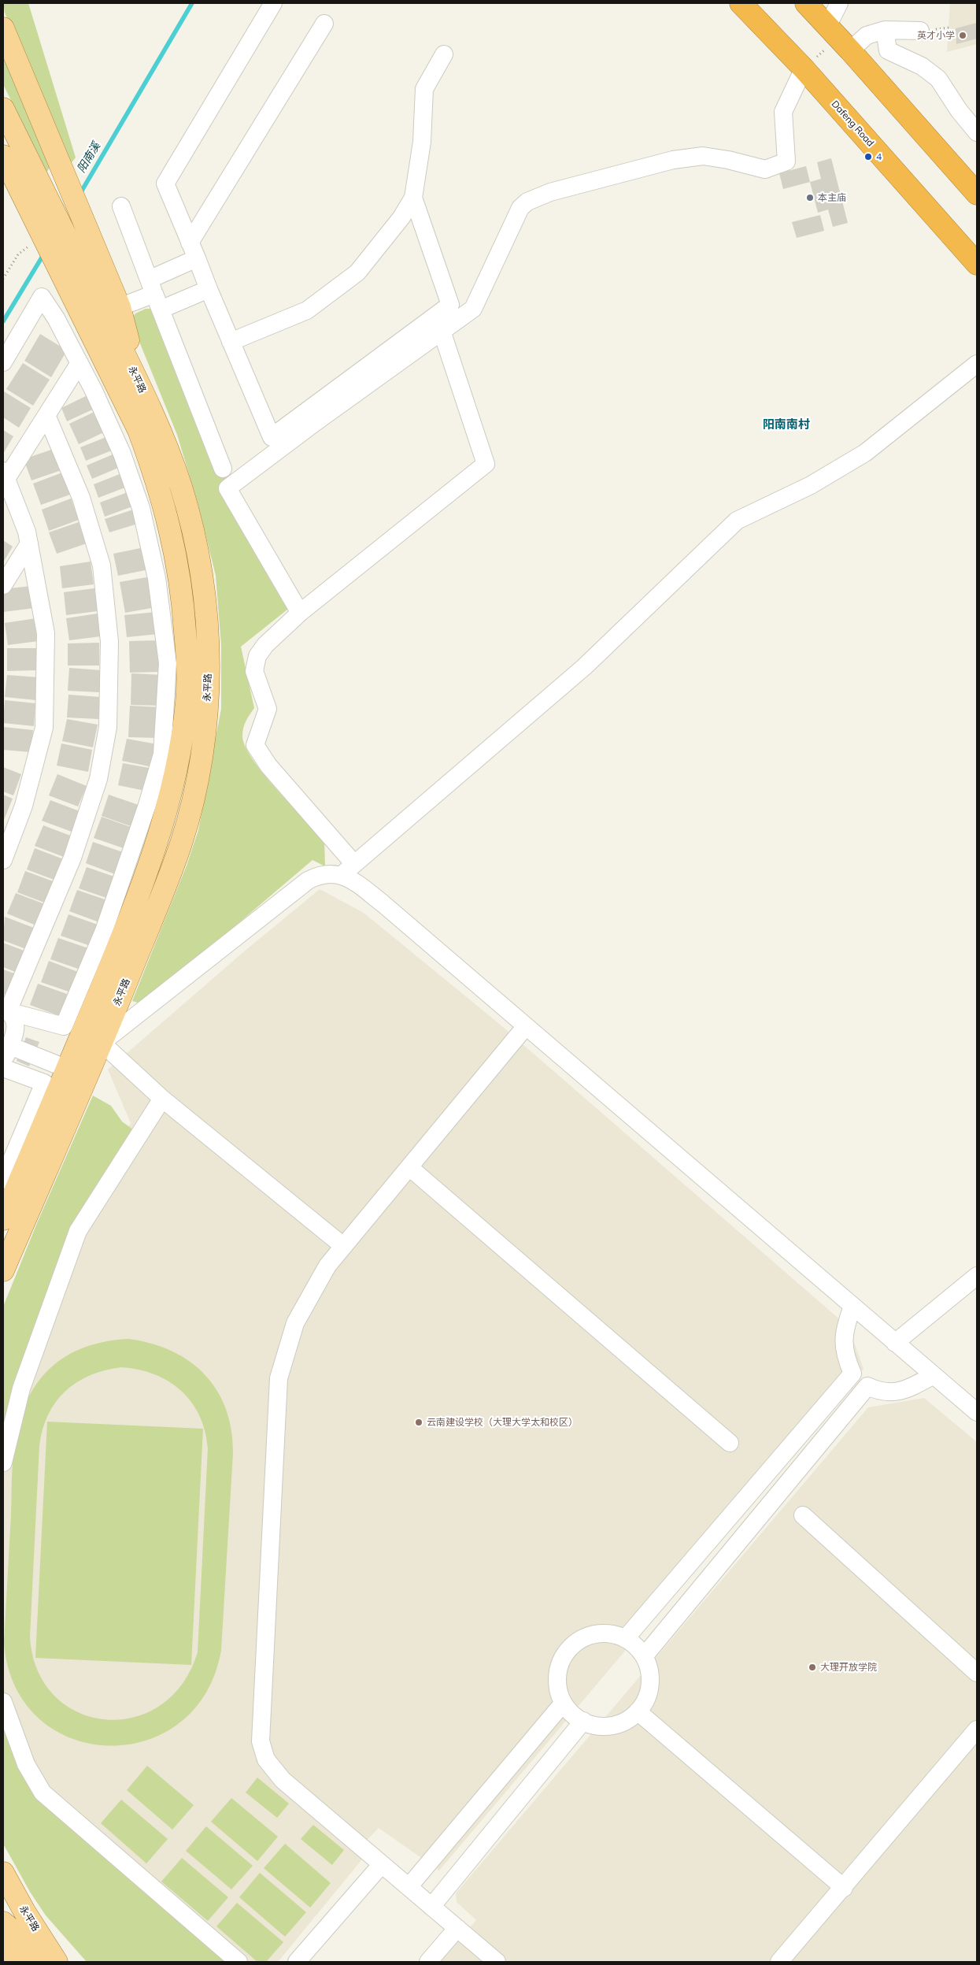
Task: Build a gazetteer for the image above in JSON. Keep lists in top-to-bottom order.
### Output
{
  "streets": {
    "highway": ["Dafeng Road"],
    "main road": ["永平路"]
  },
  "districts": ["阳南南村"],
  "water": ["阳南溪"],
  "places": [
    "英才小学",
    "4",
    "本主庙",
    "云南建设学校（大理大学太和校区）",
    "大理开放学院"
  ]
}
